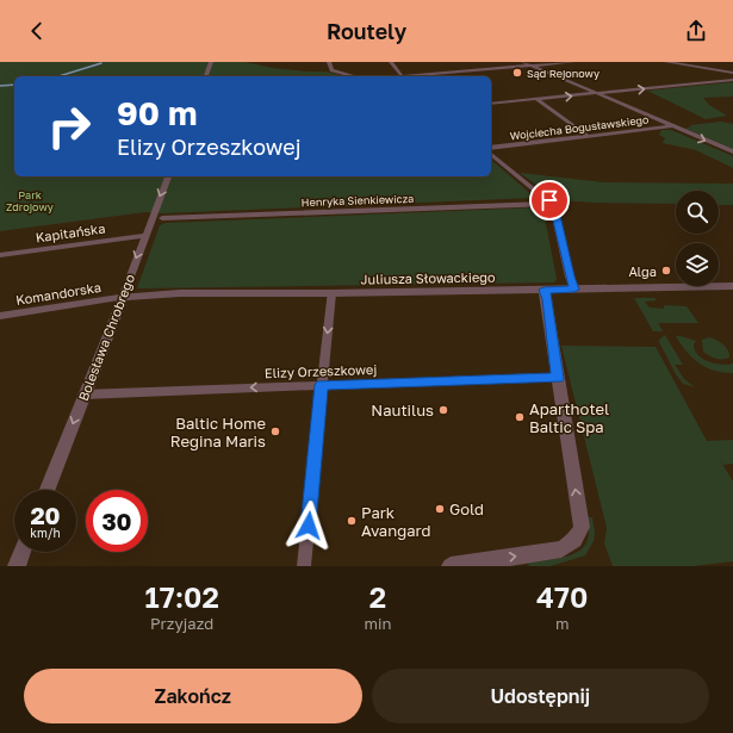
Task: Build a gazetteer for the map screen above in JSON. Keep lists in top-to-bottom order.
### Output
{
  "streets": {
    "street": [
      "Wojciecha Bogusławskiego",
      "Henryka Sienkiewicza",
      "Kapitańska",
      "Juliusza Słowackiego",
      "Komandorska",
      "Bolesława Chrobrego",
      "Elizy Orzeszkowej"
    ]
  },
  "crossings": [
    ["Henryka Sienkiewicza", "Bolesława Chrobrego"],
    ["Kapitańska", "Bolesława Chrobrego"],
    ["Juliusza Słowackiego", "Komandorska"],
    ["Juliusza Słowackiego", "Bolesława Chrobrego"],
    ["Komandorska", "Bolesława Chrobrego"],
    ["Bolesława Chrobrego", "Elizy Orzeszkowej"]
  ],
  "one_way": ["Bolesława Chrobrego", "Elizy Orzeszkowej"],
  "parks": ["Park Zdrojowy"],
  "places": [
    "Sąd Rejonowy",
    "Alga",
    "Nautilus",
    "Aparthotel Baltic Spa",
    "Baltic Home Regina Maris",
    "Gold",
    "Park Avangard"
  ],
  "page": {
    "header": "Routely",
    "turn": ["90 m", "Elizy Orzeszkowej"],
    "speed": "20 km/h",
    "limit": "30",
    "eta": [
      "17:02",
      "Przyjazd",
      "2",
      "min",
      "470",
      "m"
    ],
    "buttons": ["Zakończ", "Udostępnij"]
  }
}
